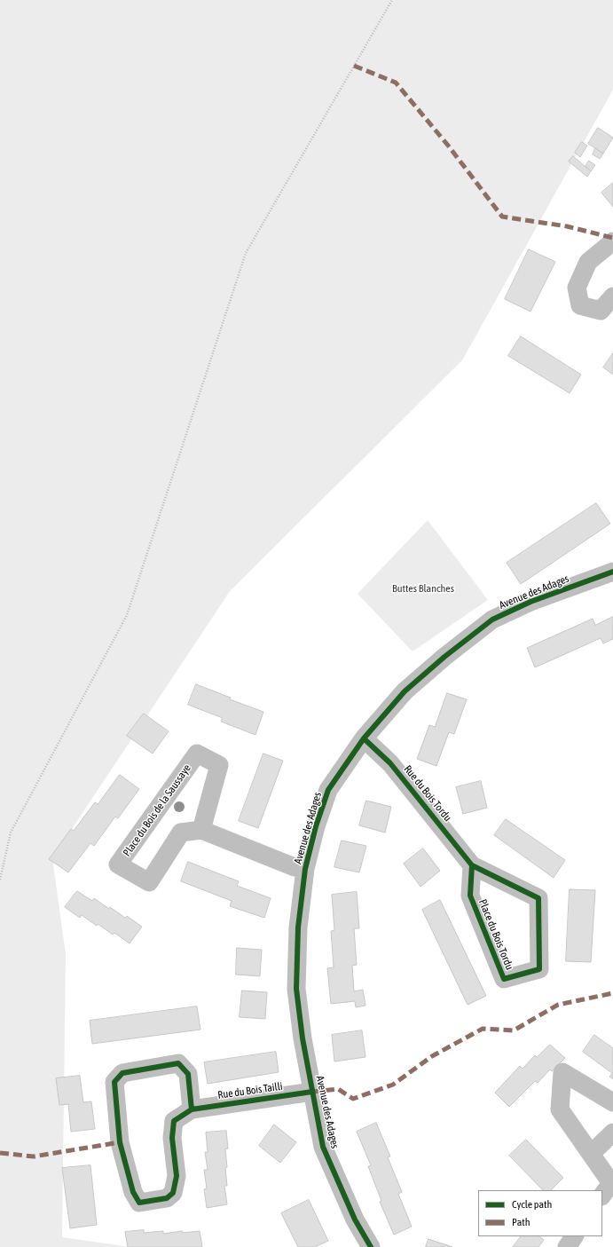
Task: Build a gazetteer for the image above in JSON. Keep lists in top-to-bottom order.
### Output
{
  "streets": {
    "street": [
      "Avenue des Adages",
      "Rue du Bois Tordu",
      "Place du Bois de la Saussaye",
      "Place du Bois Tordu",
      "Rue du Bois Tailli"
    ]
  },
  "crossings": [
    ["Avenue des Adages", "Rue du Bois Tordu"],
    ["Avenue des Adages", "Rue du Bois Tailli"],
    ["Rue du Bois Tordu", "Place du Bois Tordu"]
  ],
  "parks": ["Buttes Blanches"],
  "legend": ["Cycle path", "Path"]
}
